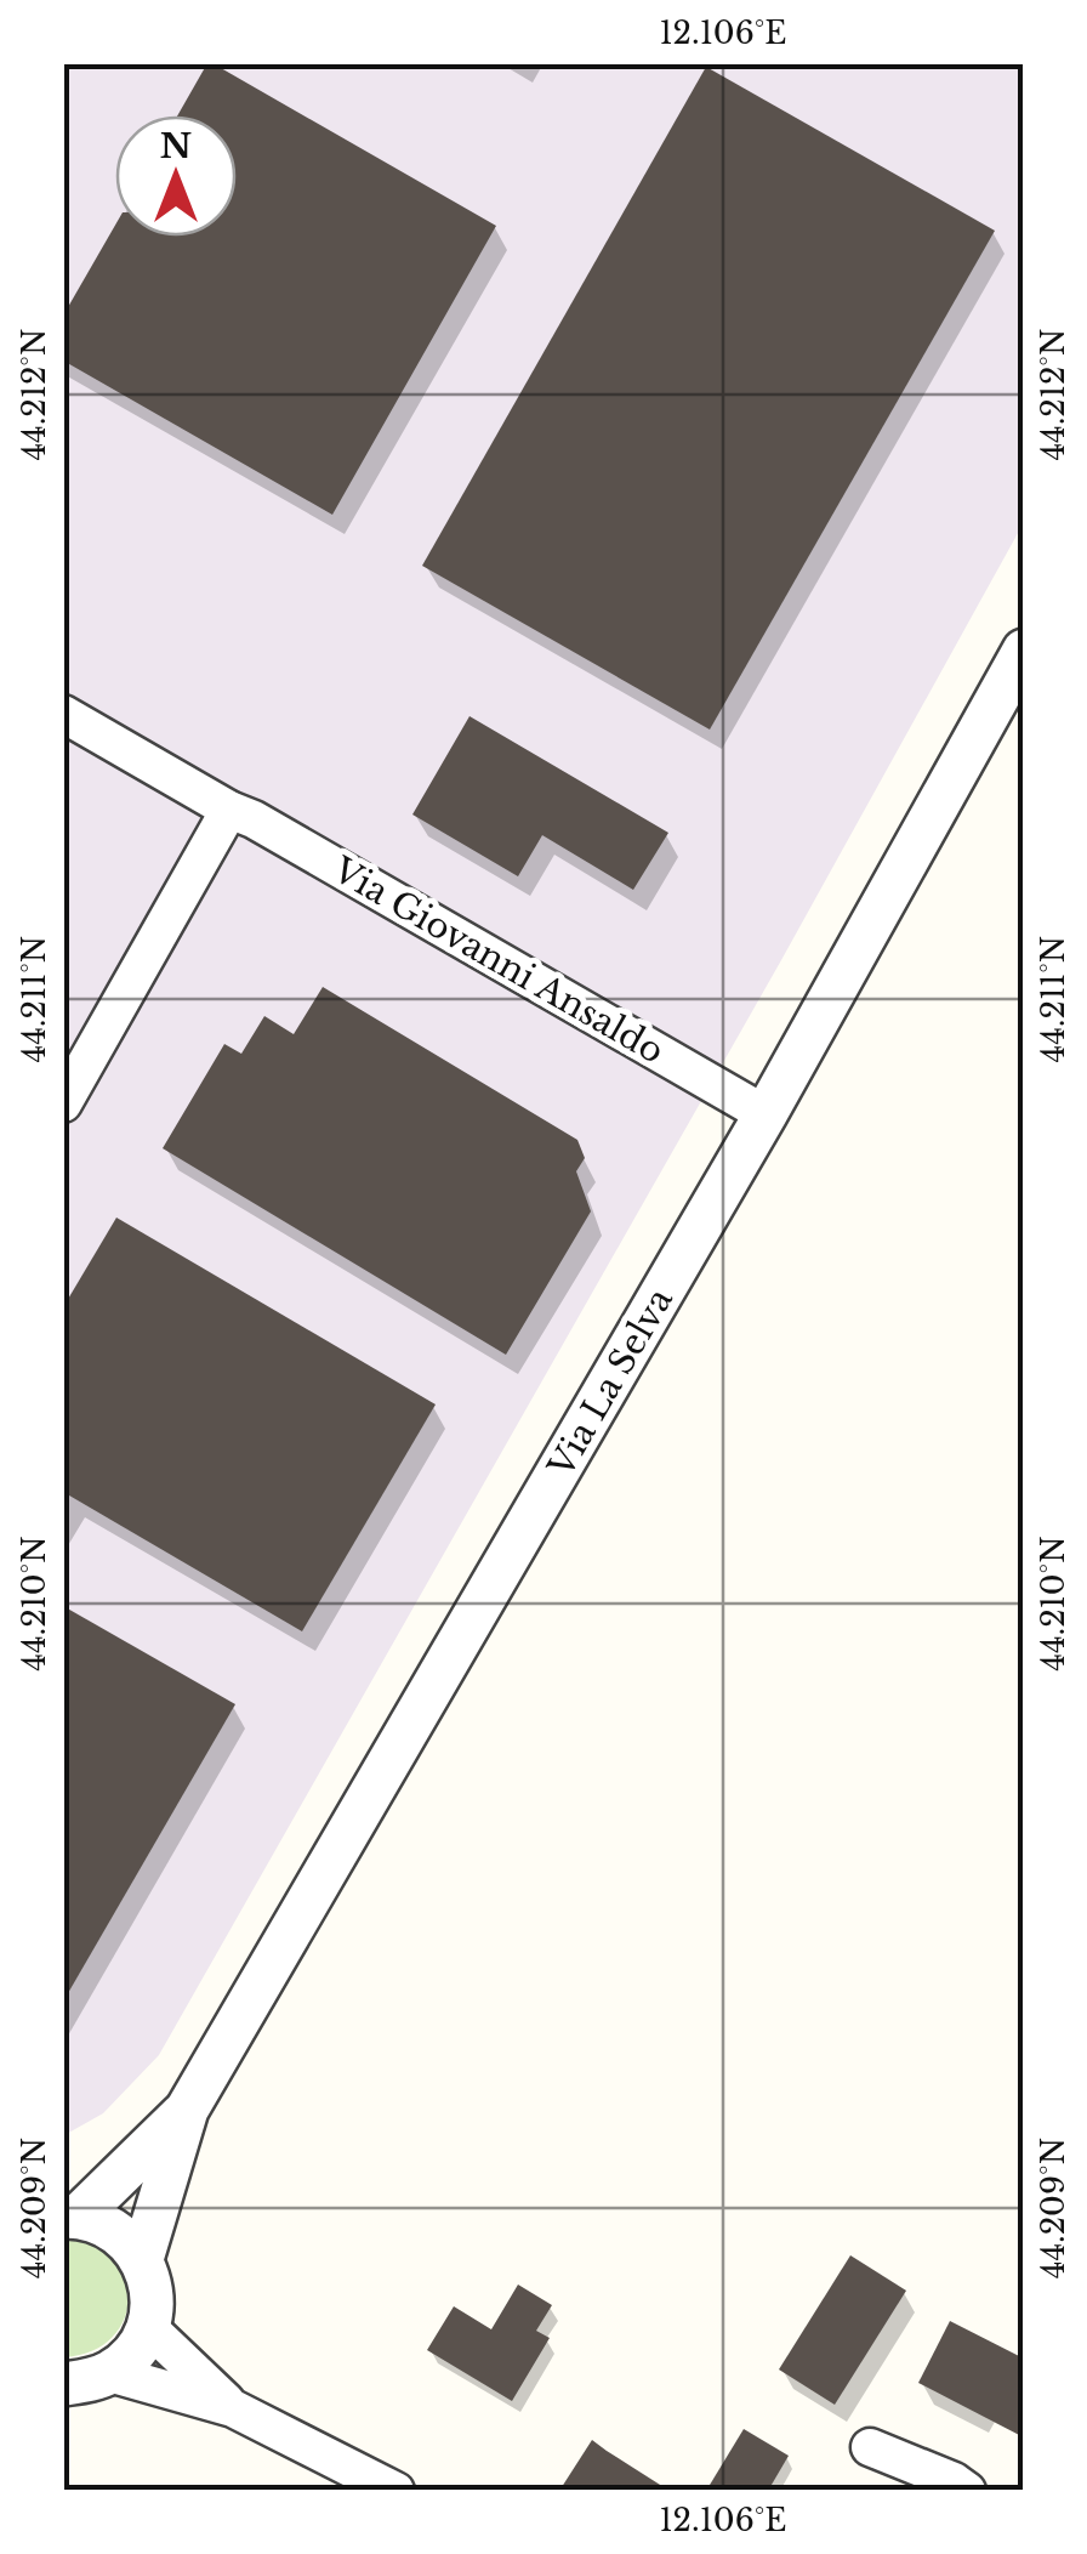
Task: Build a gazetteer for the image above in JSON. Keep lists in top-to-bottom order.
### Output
{
  "streets": {
    "street": ["Via Giovanni Ansaldo", "Via La Selva"]
  },
  "crossings": [
    ["Via Giovanni Ansaldo", "Via La Selva"]
  ],
  "north": "top",
  "coordinates": [
    "12.106°E",
    "44.212°N",
    "44.211°N",
    "44.210°N",
    "44.209°N"
  ]
}
